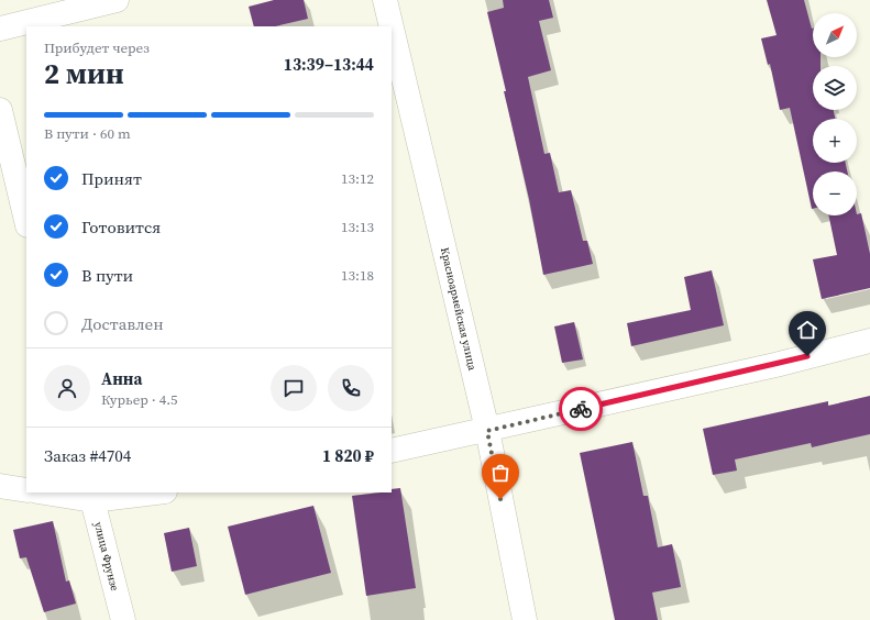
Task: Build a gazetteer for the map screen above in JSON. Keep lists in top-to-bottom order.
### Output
{
  "streets": {
    "street": ["Красноармейская улица", "улица Фрунзе"]
  },
  "north": "top right",
  "page": {
    "map_buttons": ["+", "−"],
    "heading": ["2 мин", "Прибудет через", "13:39–13:44"],
    "panel": [
      "Анна",
      "Курьер · 4.5",
      "Заказ #4704",
      "1 820 ₽"
    ],
    "bar": "В пути · 60 m",
    "list": [
      ["Принят", "13:12"],
      ["Готовится", "13:13"],
      ["В пути", "13:18"],
      "Доставлен"
    ]
  }
}
